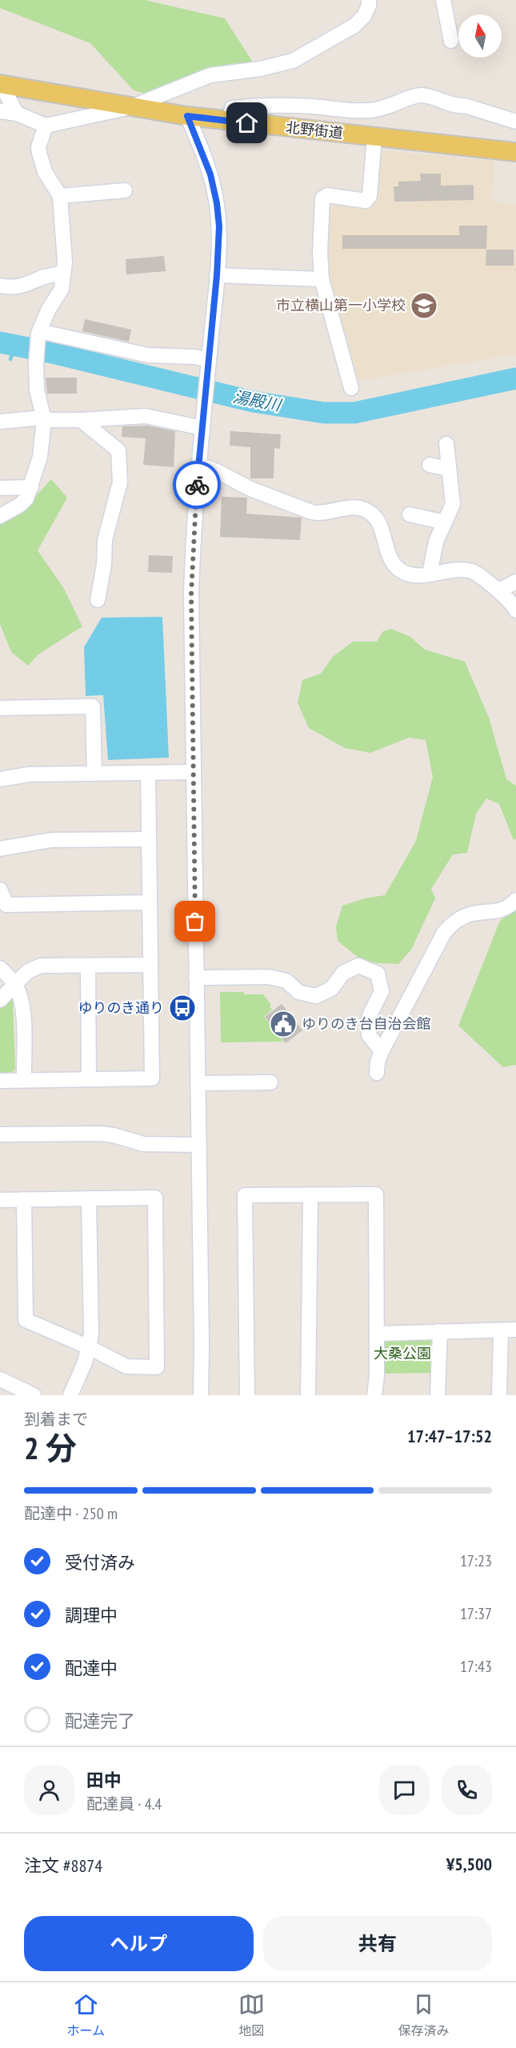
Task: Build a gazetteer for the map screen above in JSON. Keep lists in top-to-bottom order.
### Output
{
  "streets": {
    "main road": ["北野街道"]
  },
  "water": ["湯殿川"],
  "parks": ["大桑公園"],
  "places": {
    "school or university": ["市立横山第一小学校"],
    "bus stop": ["ゆりのき通り"],
    "public building": ["ゆりのき台自治会館"]
  },
  "north": "top",
  "page": {
    "heading": ["2 分", "到着まで", "17:47–17:52"],
    "panel": [
      "田中",
      "配達員 · 4.4",
      "注文 #8874",
      "¥5,500"
    ],
    "bar": "配達中 · 250 m",
    "list": [
      ["受付済み", "17:23"],
      ["調理中", "17:37"],
      ["配達中", "17:43"],
      "配達完了"
    ],
    "buttons": ["ヘルプ", "共有"],
    "tabs": ["ホーム", "地図", "保存済み"]
  }
}
